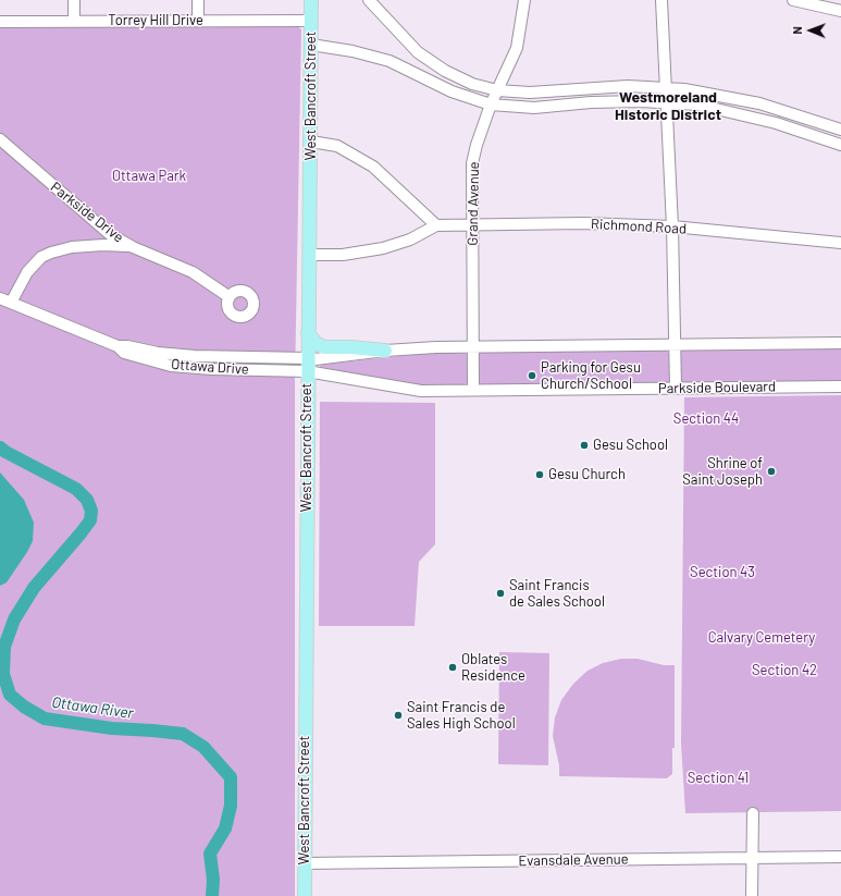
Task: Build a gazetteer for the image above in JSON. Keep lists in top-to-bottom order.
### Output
{
  "streets": {
    "main road": ["West Bancroft Street"],
    "street": [
      "Torrey Hill Drive",
      "Grand Avenue",
      "Parkside Drive",
      "Richmond Road",
      "Ottawa Drive",
      "Parkside Boulevard",
      "Evansdale Avenue"
    ]
  },
  "crossings": [
    ["Torrey Hill Drive", "West Bancroft Street"],
    ["West Bancroft Street", "Richmond Road"],
    ["West Bancroft Street", "Ottawa Drive"],
    ["West Bancroft Street", "Parkside Boulevard"],
    ["West Bancroft Street", "Evansdale Avenue"],
    ["Grand Avenue", "Richmond Road"],
    ["Grand Avenue", "Parkside Boulevard"],
    ["Ottawa Drive", "Parkside Boulevard"]
  ],
  "districts": ["Westmoreland Historic District"],
  "water": ["Ottawa River"],
  "parks": [
    "Ottawa Park",
    "Section 44",
    "Section 43",
    "Calvary Cemetery",
    "Section 42",
    "Section 41"
  ],
  "places": [
    "Parking for Gesu Church/School",
    "Gesu School",
    "Shrine of Saint Joseph",
    "Gesu Church",
    "Saint Francis de Sales School",
    "Oblates Residence",
    "Saint Francis de Sales High School"
  ],
  "north": "left"
}
